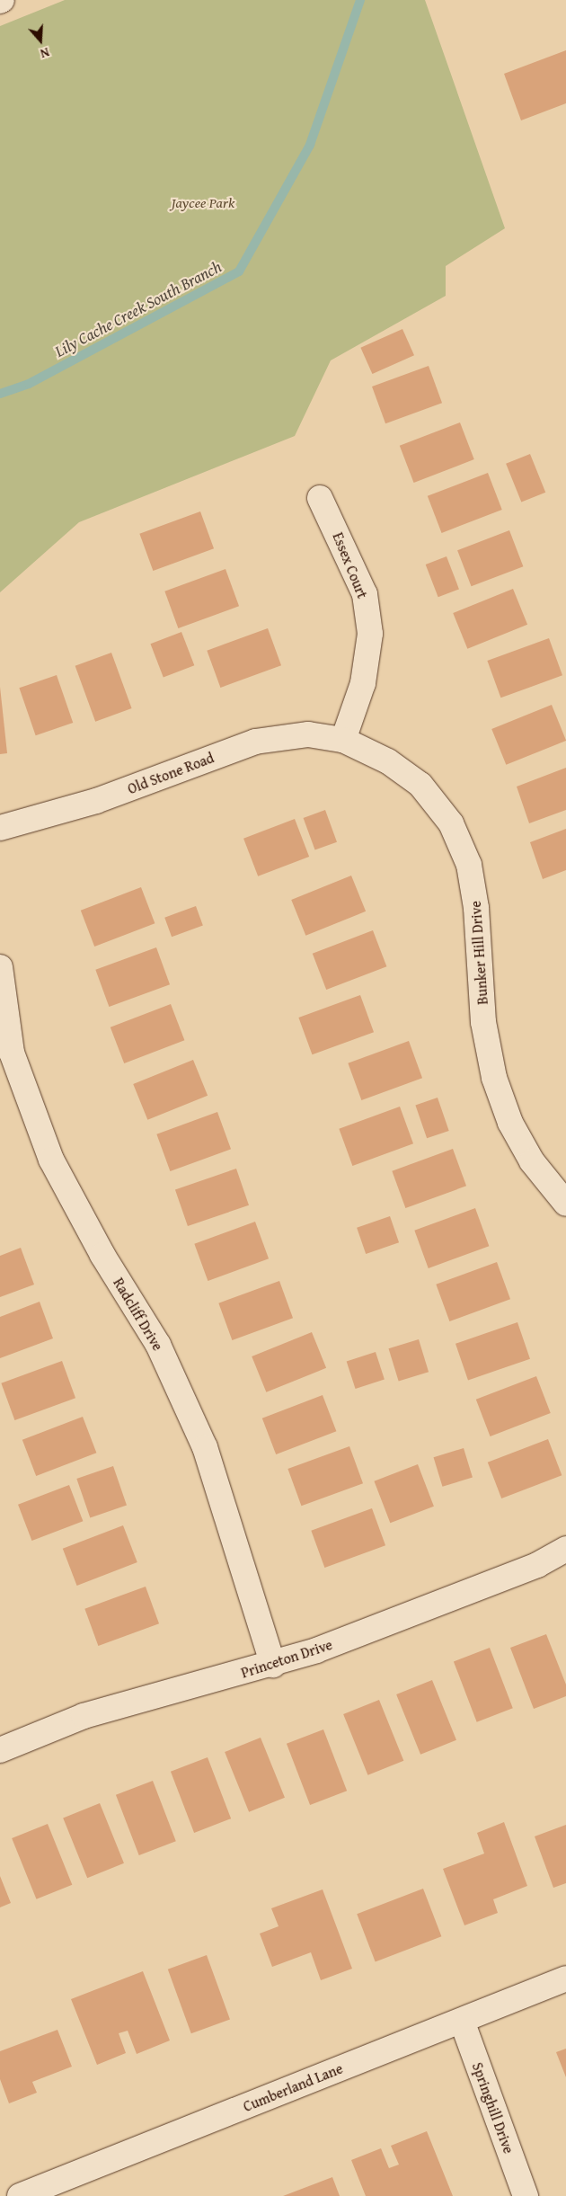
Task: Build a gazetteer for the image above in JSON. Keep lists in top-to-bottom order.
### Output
{
  "streets": {
    "street": [
      "Essex Court",
      "Old Stone Road",
      "Bunker Hill Drive",
      "Radcliff Drive",
      "Princeton Drive",
      "Cumberland Lane",
      "Springhill Drive"
    ]
  },
  "crossings": [
    ["Essex Court", "Old Stone Road"],
    ["Essex Court", "Bunker Hill Drive"],
    ["Old Stone Road", "Bunker Hill Drive"],
    ["Radcliff Drive", "Princeton Drive"],
    ["Cumberland Lane", "Springhill Drive"]
  ],
  "water": ["Lily Cache Creek South Branch"],
  "parks": ["Jaycee Park"],
  "north": "bottom"
}
